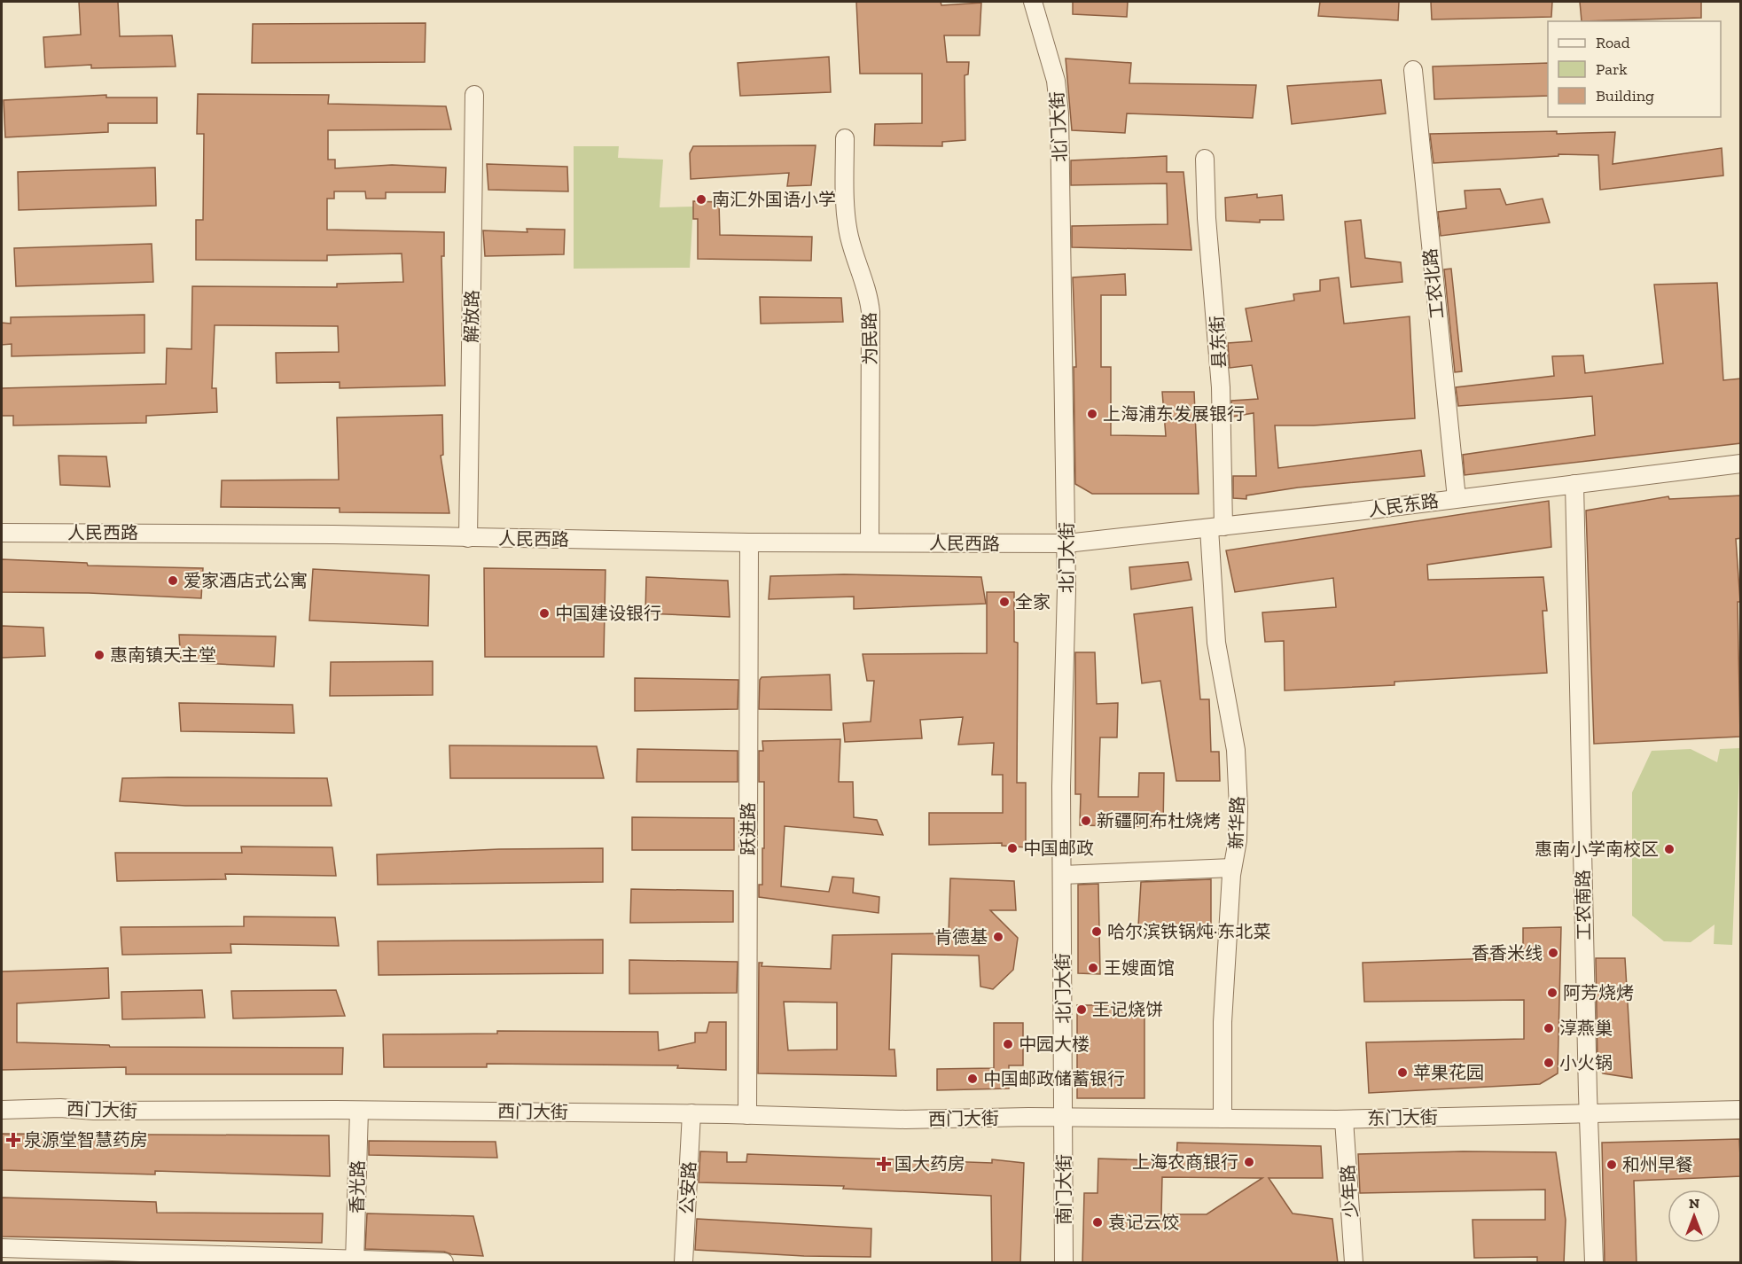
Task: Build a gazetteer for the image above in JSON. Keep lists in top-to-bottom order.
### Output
{
  "streets": {
    "street": [
      "北门大街",
      "工农北路",
      "解放路",
      "为民路",
      "县东街",
      "人民东路",
      "人民西路",
      "新华路",
      "跃进路",
      "工农南路",
      "西门大街",
      "东门大街",
      "香光路",
      "公安路",
      "南门大街",
      "少年路"
    ]
  },
  "crossings": [
    ["北门大街", "人民东路"],
    ["北门大街", "人民西路"],
    ["北门大街", "西门大街"],
    ["北门大街", "东门大街"],
    ["北门大街", "南门大街"],
    ["工农北路", "人民东路"],
    ["解放路", "人民西路"],
    ["为民路", "人民西路"],
    ["县东街", "人民东路"],
    ["县东街", "新华路"],
    ["人民东路", "人民西路"],
    ["人民东路", "新华路"],
    ["人民东路", "工农南路"],
    ["人民西路", "跃进路"],
    ["新华路", "东门大街"],
    ["跃进路", "西门大街"],
    ["工农南路", "东门大街"],
    ["西门大街", "东门大街"],
    ["西门大街", "香光路"],
    ["西门大街", "公安路"],
    ["西门大街", "南门大街"],
    ["东门大街", "南门大街"],
    ["东门大街", "少年路"]
  ],
  "places": {
    "other": [
      "南汇外国语小学",
      "上海浦东发展银行",
      "爱家酒店式公寓",
      "全家",
      "中国建设银行",
      "惠南镇天主堂",
      "新疆阿布杜烧烤",
      "中国邮政",
      "惠南小学南校区",
      "哈尔滨铁锅炖·东北菜",
      "肯德基",
      "香香米线",
      "王嫂面馆",
      "阿芳烧烤",
      "王记烧饼",
      "淳燕巢",
      "中园大楼",
      "小火锅",
      "苹果花园",
      "中国邮政储蓄银行",
      "上海农商银行",
      "和州早餐",
      "袁记云饺"
    ],
    "health": ["泉源堂智慧药房", "国大药房"]
  },
  "legend": ["Road", "Park", "Building"],
  "north": "top"
}
